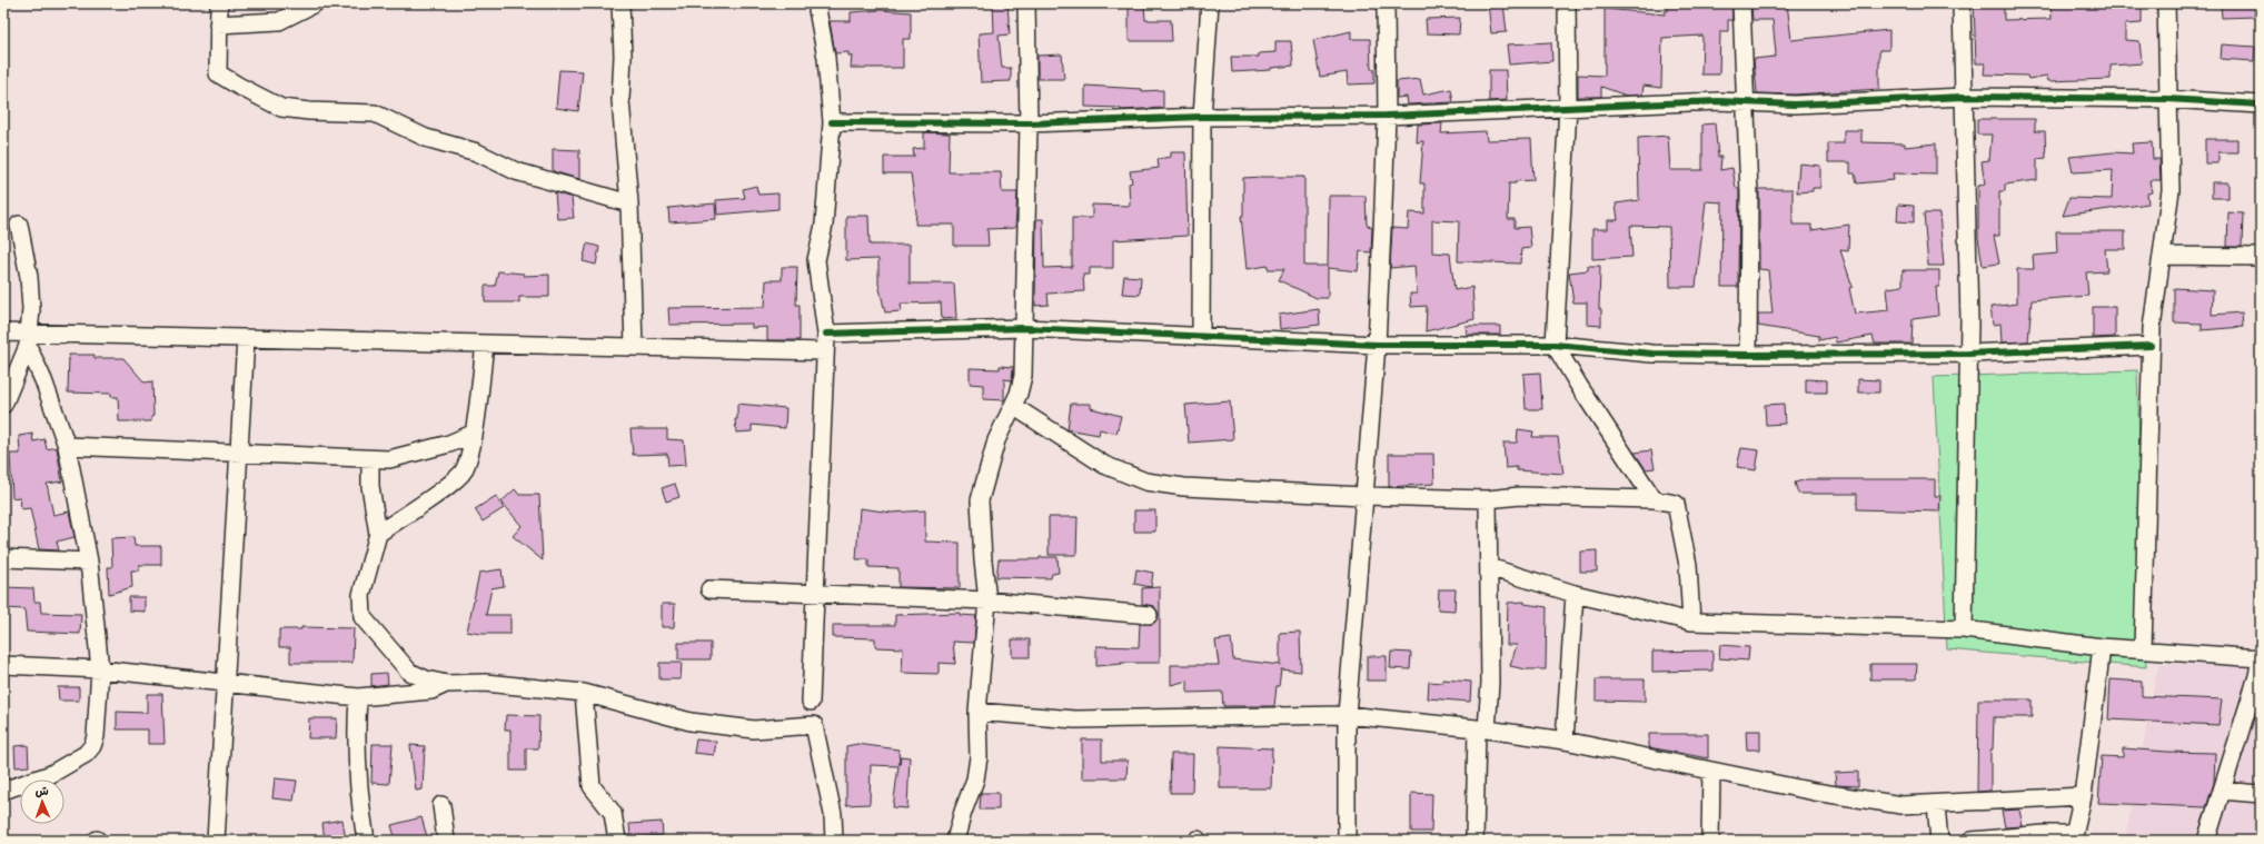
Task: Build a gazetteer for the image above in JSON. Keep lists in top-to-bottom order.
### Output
{
  "north": "top"
}
